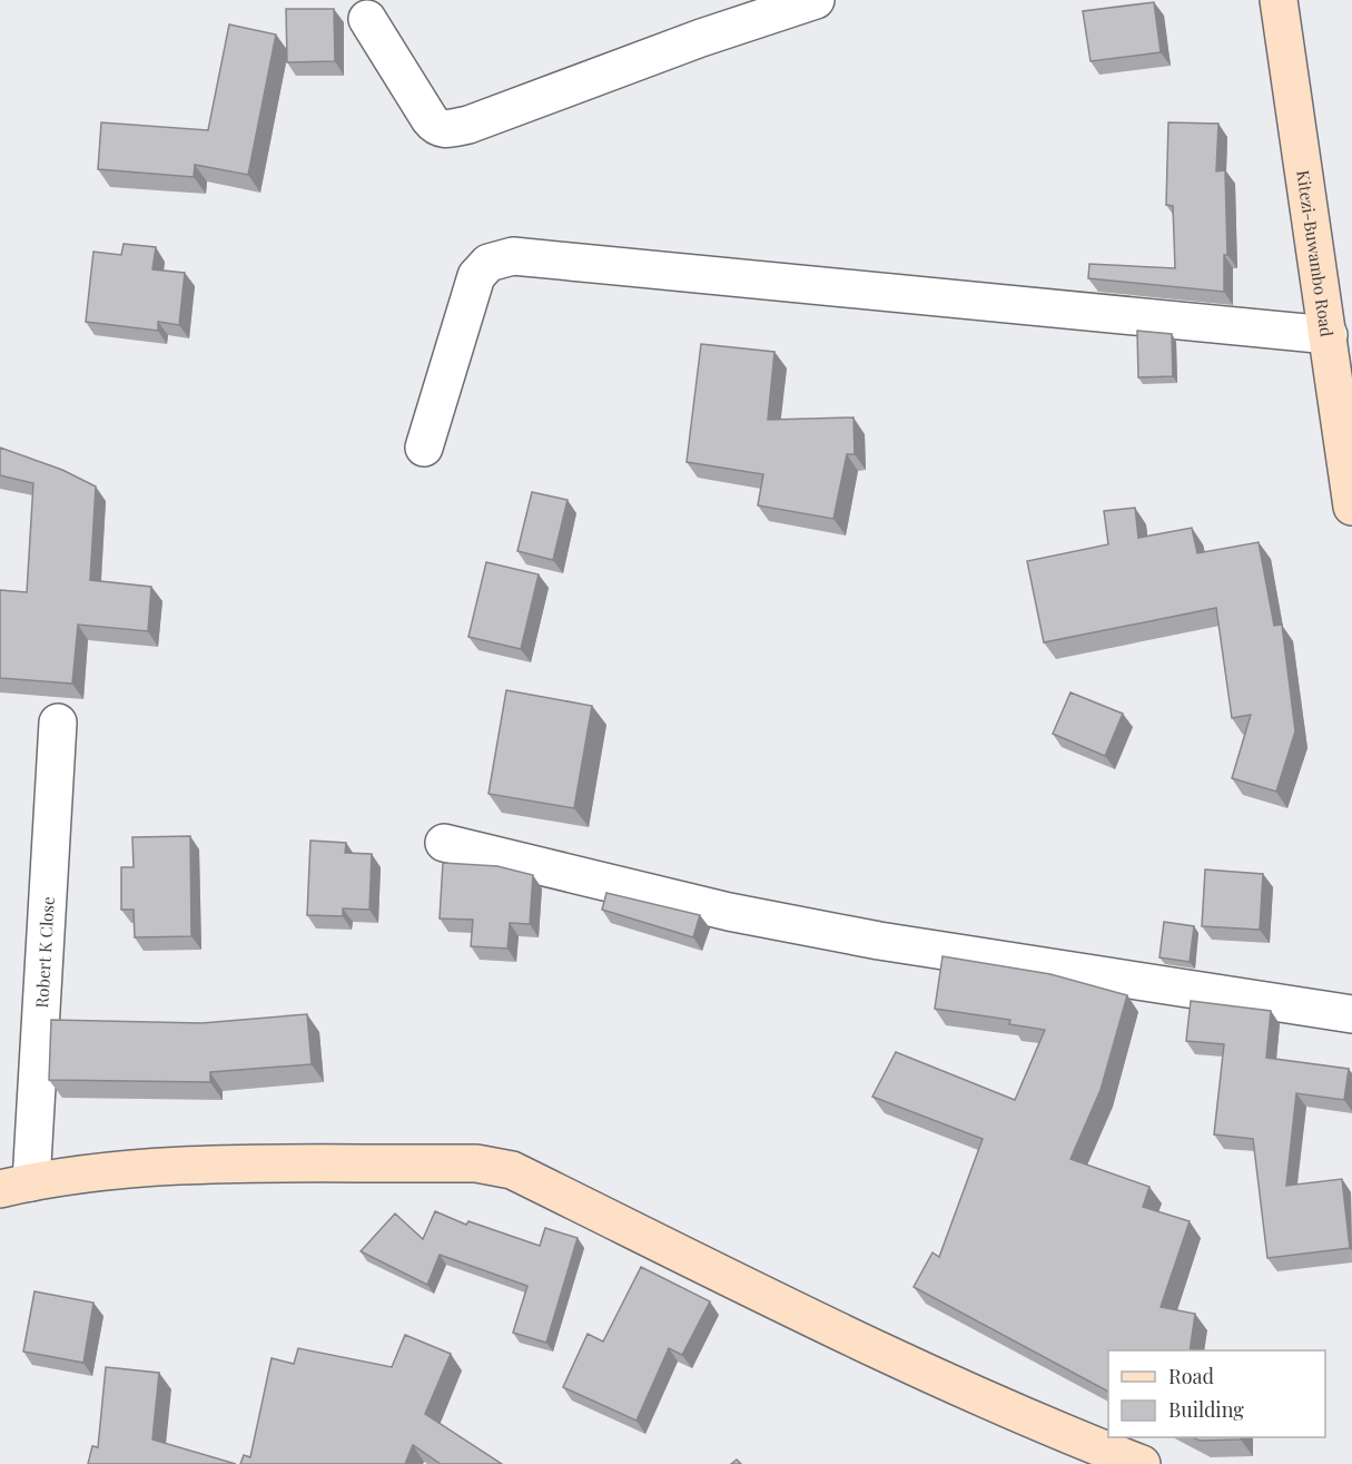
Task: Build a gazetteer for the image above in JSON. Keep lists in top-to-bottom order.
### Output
{
  "streets": {
    "street": ["Kitezi-Buwambo Road", "Robert K Close"]
  },
  "legend": ["Road", "Building"]
}
